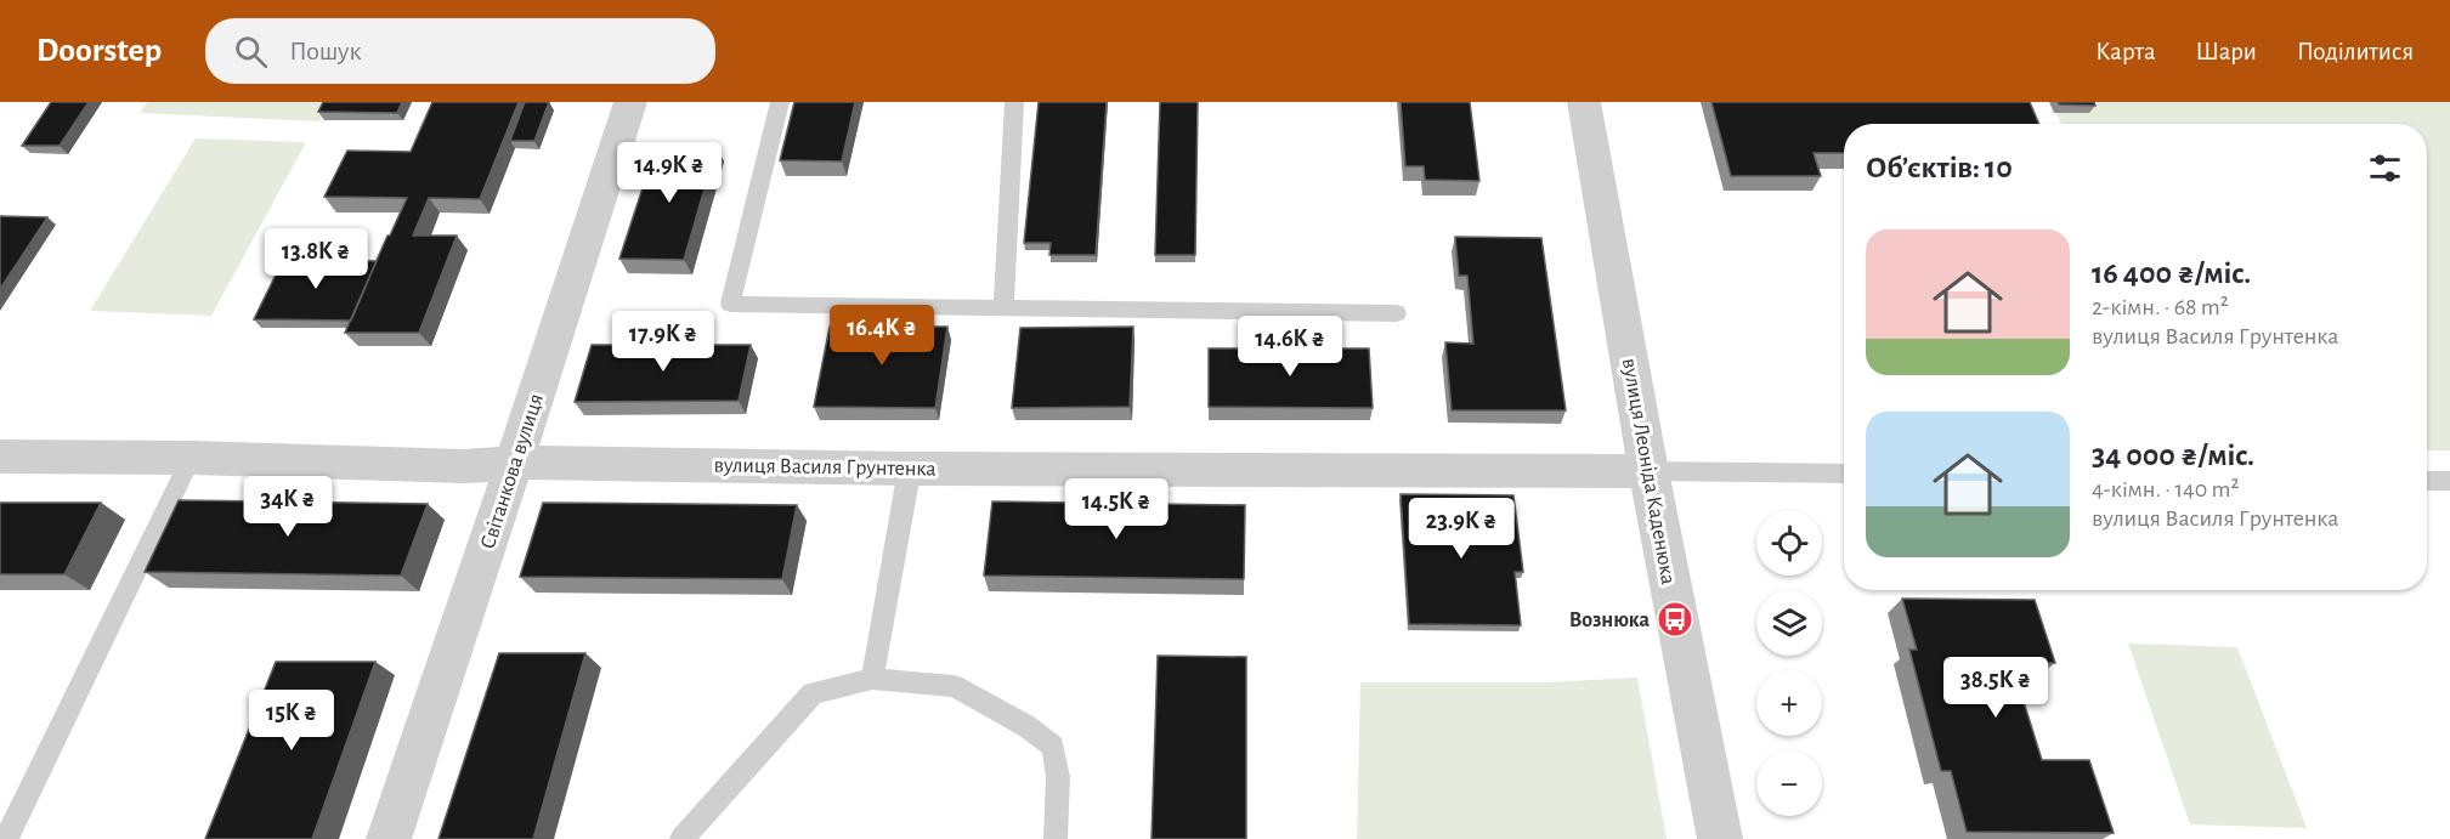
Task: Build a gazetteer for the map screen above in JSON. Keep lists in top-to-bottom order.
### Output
{
  "streets": {
    "street": ["вулиця Василя Грунтенка", "Світанкова вулиця", "вулиця Леоніда Каденюка"]
  },
  "crossings": [
    ["вулиця Василя Грунтенка", "Світанкова вулиця"],
    ["вулиця Василя Грунтенка", "вулиця Леоніда Каденюка"]
  ],
  "places": {
    "bus stop": ["Вознюка"]
  },
  "page": {
    "header": "Doorstep",
    "search": "Пошук",
    "nav": ["Карта", "Шари", "Поділитися"],
    "heading": "Об’єктів: 10",
    "price": [
      "14.9K ₴",
      "13.8K ₴",
      "16.4K ₴",
      "17.9K ₴",
      "14.6K ₴",
      "34K ₴",
      "14.5K ₴",
      "23.9K ₴",
      "38.5K ₴",
      "15K ₴"
    ],
    "list": [
      {
        "name": "16 400 ₴/міс.",
        "note": "2-кімн. · 68 m² · вулиця Василя Грунтенка"
      },
      {
        "name": "34 000 ₴/міс.",
        "note": "4-кімн. · 140 m² · вулиця Василя Грунтенка"
      }
    ],
    "map_buttons": ["+", "−"]
  }
}
